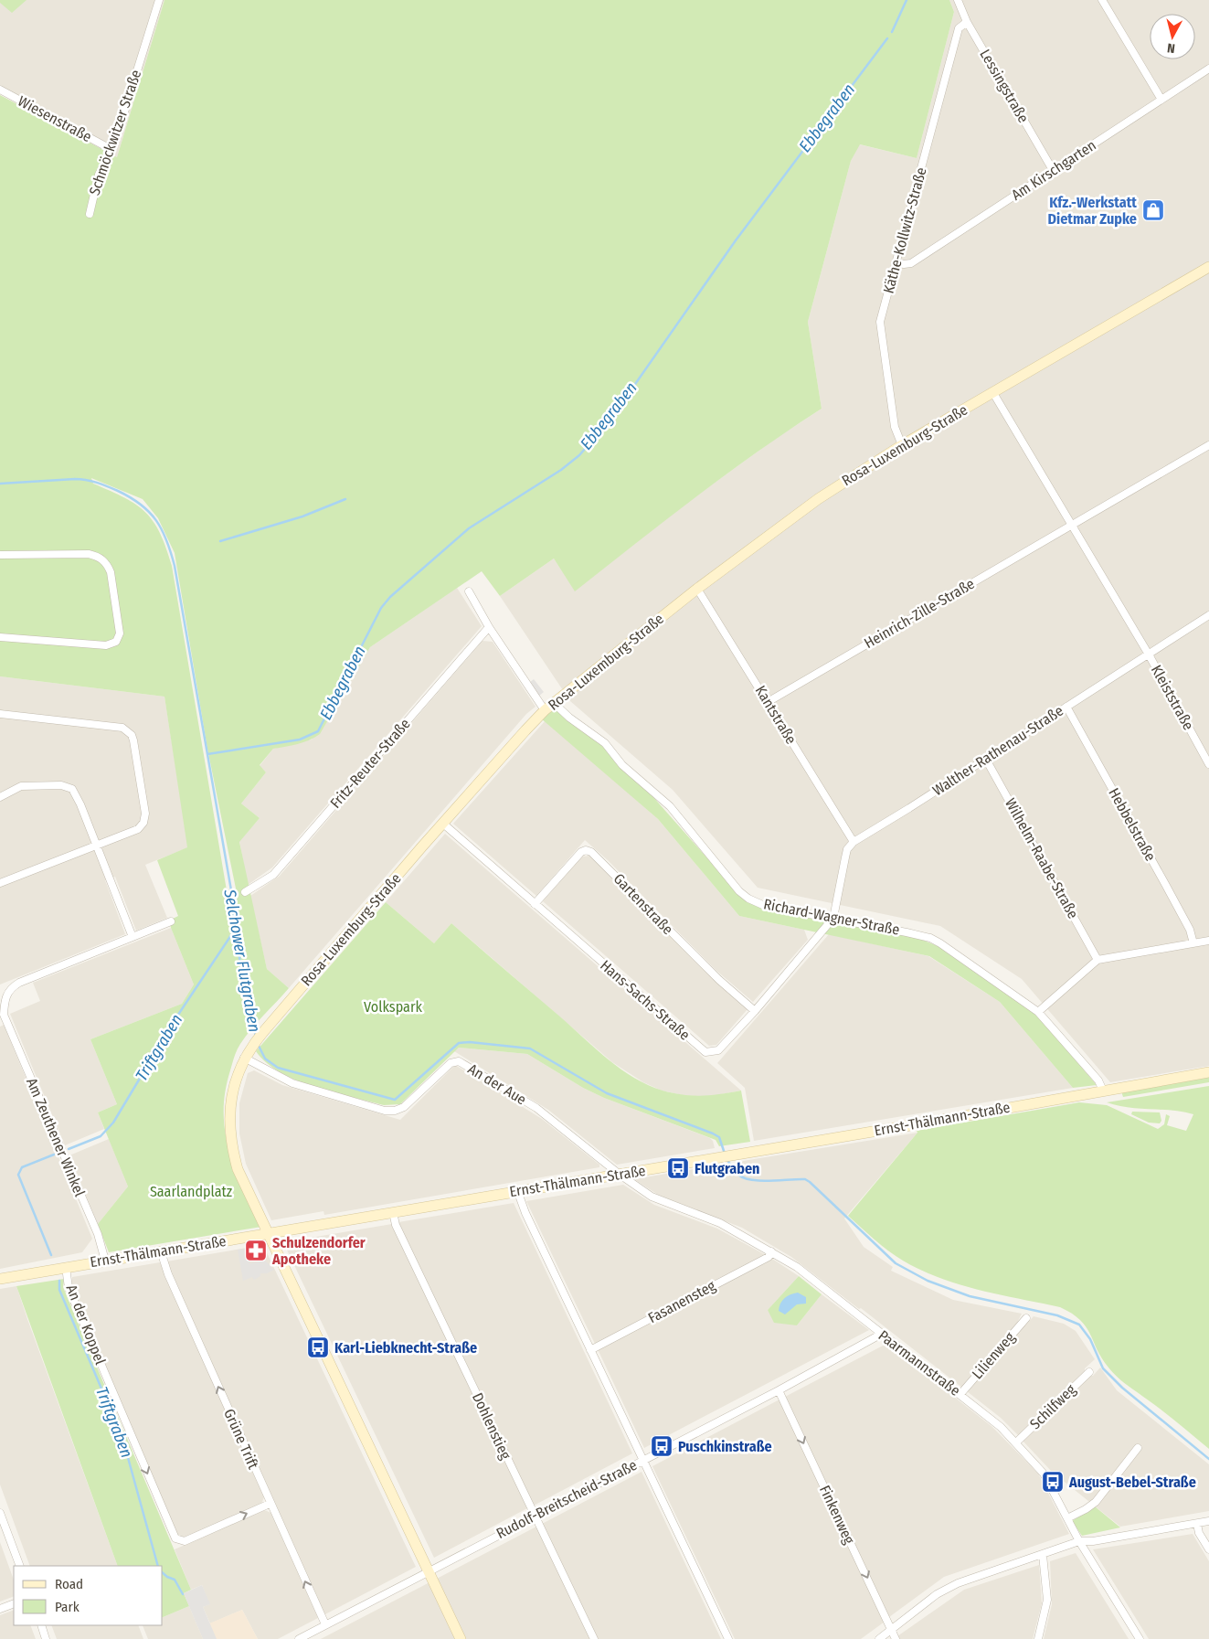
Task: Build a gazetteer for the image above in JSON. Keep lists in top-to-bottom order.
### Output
{
  "streets": {
    "street": [
      "Lessingstraße",
      "Wiesenstraße",
      "Schmöckwitzer Straße",
      "Am Kirschgarten",
      "Käthe-Kollwitz-Straße",
      "Rosa-Luxemburg-Straße",
      "Heinrich-Zille-Straße",
      "Kleiststraße",
      "Kantstraße",
      "Walther-Rathenau-Straße",
      "Fritz-Reuter-Straße",
      "Hebbelstraße",
      "Wilhelm-Raabe-Straße",
      "Gartenstraße",
      "Richard-Wagner-Straße",
      "Hans-Sachs-Straße",
      "An der Aue",
      "Ernst-Thälmann-Straße",
      "Am Zeuthener Winkel",
      "Fasanensteg",
      "An der Koppel",
      "Lilienweg",
      "Paarmannstraße",
      "Schilfweg",
      "Dohlenstieg",
      "Grüne Trift",
      "Rudolf-Breitscheid-Straße",
      "Finkenweg"
    ]
  },
  "crossings": [
    ["Lessingstraße", "Am Kirschgarten"],
    ["Lessingstraße", "Käthe-Kollwitz-Straße"],
    ["Wiesenstraße", "Schmöckwitzer Straße"],
    ["Am Kirschgarten", "Käthe-Kollwitz-Straße"],
    ["Käthe-Kollwitz-Straße", "Rosa-Luxemburg-Straße"],
    ["Rosa-Luxemburg-Straße", "Kantstraße"],
    ["Rosa-Luxemburg-Straße", "Richard-Wagner-Straße"],
    ["Rosa-Luxemburg-Straße", "Hans-Sachs-Straße"],
    ["Rosa-Luxemburg-Straße", "An der Aue"],
    ["Rosa-Luxemburg-Straße", "Ernst-Thälmann-Straße"],
    ["Heinrich-Zille-Straße", "Kantstraße"],
    ["Kleiststraße", "Walther-Rathenau-Straße"],
    ["Kantstraße", "Walther-Rathenau-Straße"],
    ["Walther-Rathenau-Straße", "Hebbelstraße"],
    ["Walther-Rathenau-Straße", "Wilhelm-Raabe-Straße"],
    ["Gartenstraße", "Hans-Sachs-Straße"],
    ["Richard-Wagner-Straße", "Hans-Sachs-Straße"],
    ["Richard-Wagner-Straße", "Ernst-Thälmann-Straße"],
    ["An der Aue", "Ernst-Thälmann-Straße"],
    ["An der Aue", "Paarmannstraße"],
    ["Ernst-Thälmann-Straße", "Am Zeuthener Winkel"],
    ["Ernst-Thälmann-Straße", "An der Koppel"],
    ["Ernst-Thälmann-Straße", "Paarmannstraße"],
    ["Ernst-Thälmann-Straße", "Dohlenstieg"],
    ["Ernst-Thälmann-Straße", "Grüne Trift"],
    ["Fasanensteg", "Paarmannstraße"],
    ["An der Koppel", "Grüne Trift"],
    ["Lilienweg", "Paarmannstraße"],
    ["Paarmannstraße", "Schilfweg"],
    ["Paarmannstraße", "Rudolf-Breitscheid-Straße"],
    ["Dohlenstieg", "Rudolf-Breitscheid-Straße"],
    ["Grüne Trift", "Rudolf-Breitscheid-Straße"],
    ["Rudolf-Breitscheid-Straße", "Finkenweg"]
  ],
  "one_way": ["Grüne Trift", "Finkenweg"],
  "water": ["Ebbegraben", "Selchower Flutgraben", "Triftgraben"],
  "parks": ["Volkspark", "Saarlandplatz"],
  "places": {
    "shop": ["Kfz.-Werkstatt Dietmar Zupke"],
    "bus stop": [
      "Flutgraben",
      "Karl-Liebknecht-Straße",
      "Puschkinstraße",
      "August-Bebel-Straße"
    ],
    "pharmacy": ["Schulzendorfer Apotheke"]
  },
  "legend": ["Road", "Park"],
  "north": "bottom"
}
